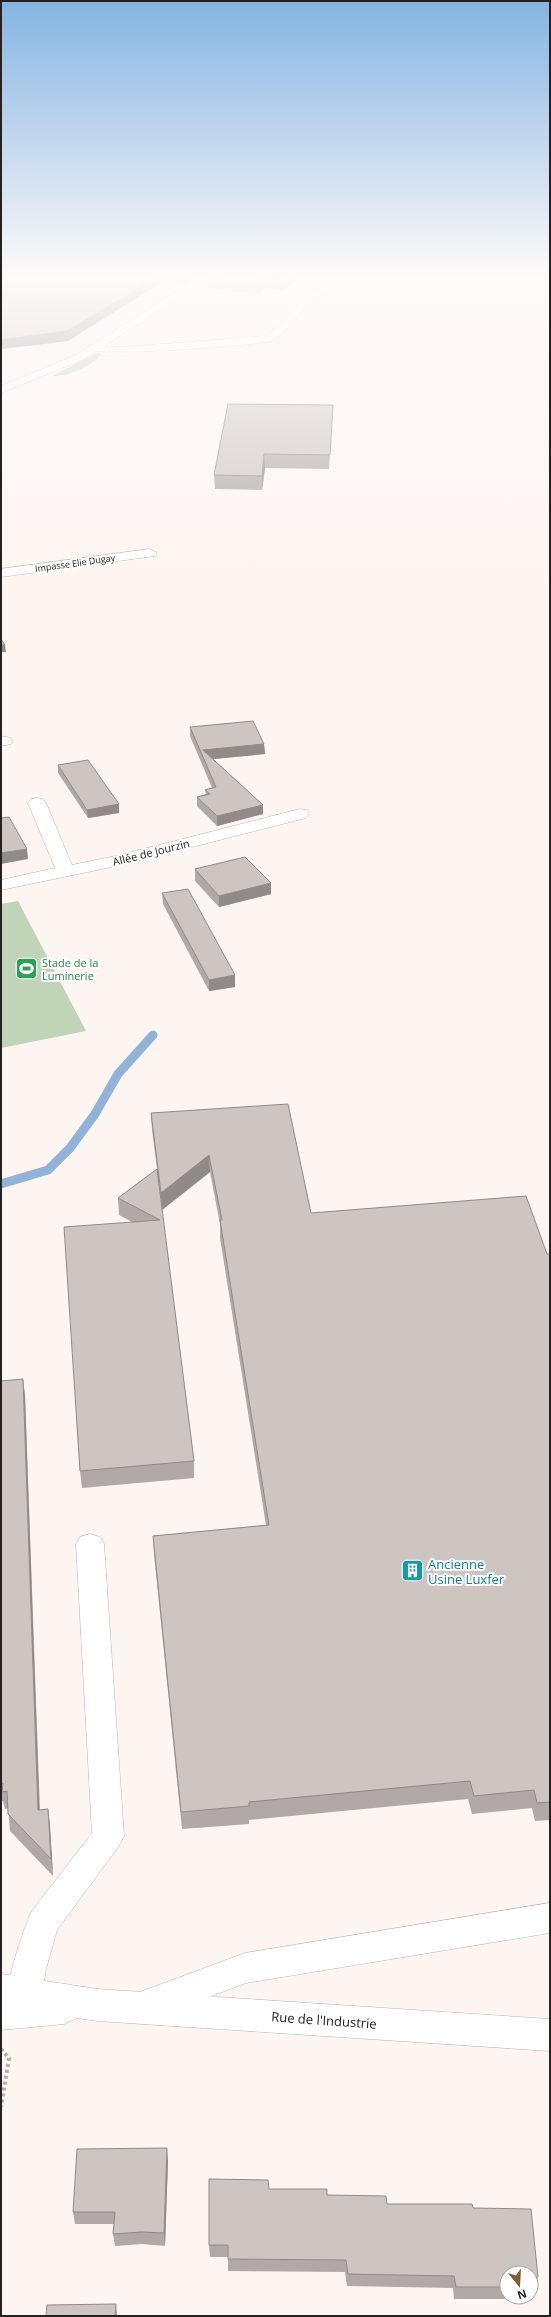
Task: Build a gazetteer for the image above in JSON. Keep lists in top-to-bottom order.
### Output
{
  "streets": {
    "main road": ["Impasse Elie Dugay", "Allée de Jourzin", "Rue de l'Industrie"]
  },
  "places": {
    "sports": ["Stade de la Luminerie"],
    "building": ["Ancienne Usine Luxfer"]
  },
  "north": "bottom"
}
